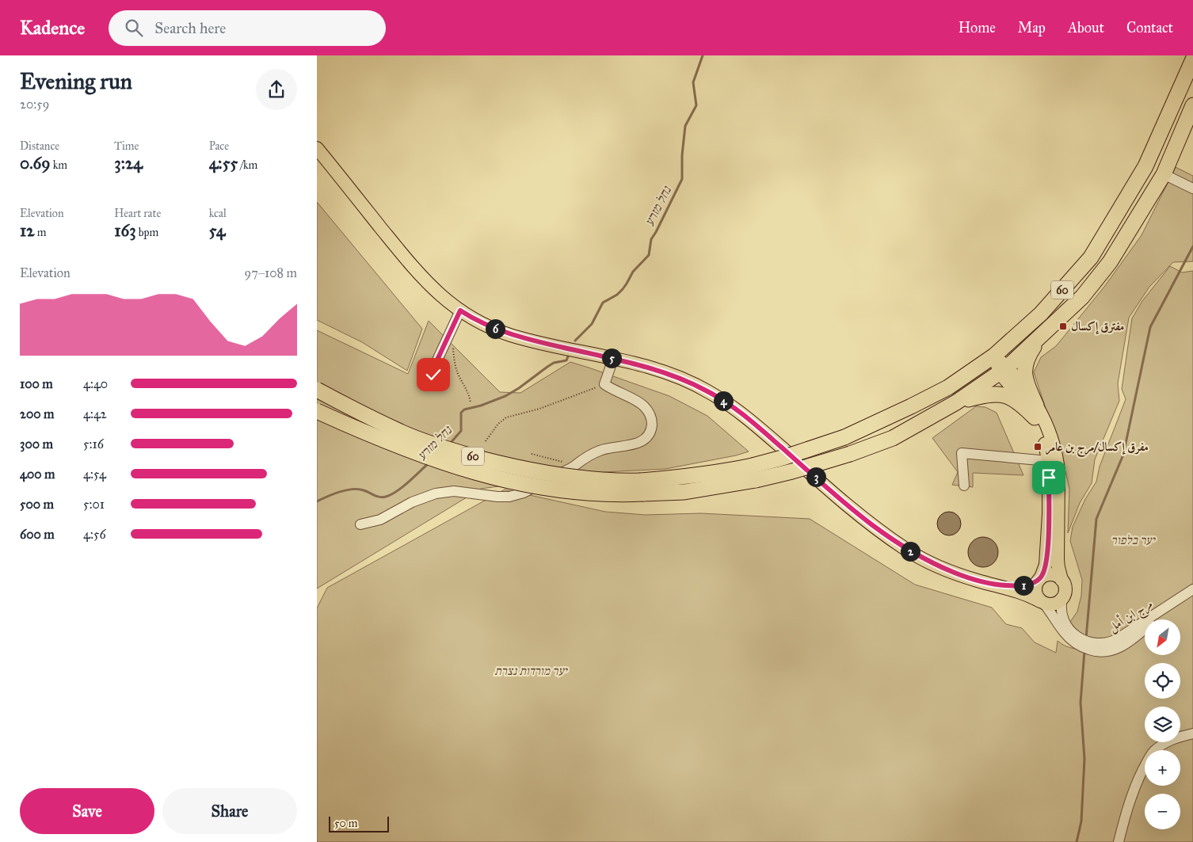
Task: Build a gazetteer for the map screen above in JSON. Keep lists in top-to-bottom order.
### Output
{
  "streets": {
    "highway": ["60"],
    "street": ["مرج ابن أمل"]
  },
  "water": ["נחל מזרע"],
  "parks": ["יער בלפור", "יער מורדות נצרת"],
  "places": {
    "transit": ["مفترق إكسال", "مفرق إكسال/مرج بن عامر"]
  },
  "scale_bar": "50 m",
  "north": "bottom left",
  "page": {
    "header": "Kadence",
    "search": "Search here",
    "nav": [
      "Home",
      "Map",
      "About",
      "Contact"
    ],
    "heading": ["Evening run", "20:59"],
    "stats": [
      ["Distance", "0.69 km"],
      ["Time", "3:24"],
      ["Pace", "4:55 /km"],
      ["Elevation", "12 m"],
      ["Heart rate", "163 bpm"],
      ["kcal", "54"]
    ],
    "chart": ["Elevation", "97–108 m"],
    "pins": [
      "6",
      "5",
      "4",
      "3",
      "2",
      "1"
    ],
    "list": [
      {
        "name": "100 m",
        "note": "4:40"
      },
      {
        "name": "200 m",
        "note": "4:42"
      },
      {
        "name": "300 m",
        "note": "5:16"
      },
      {
        "name": "400 m",
        "note": "4:54"
      },
      {
        "name": "500 m",
        "note": "5:01"
      },
      {
        "name": "600 m",
        "note": "4:56"
      }
    ],
    "map_buttons": ["+", "−"],
    "buttons": ["Save", "Share"],
    "scale": "50 m"
  }
}
